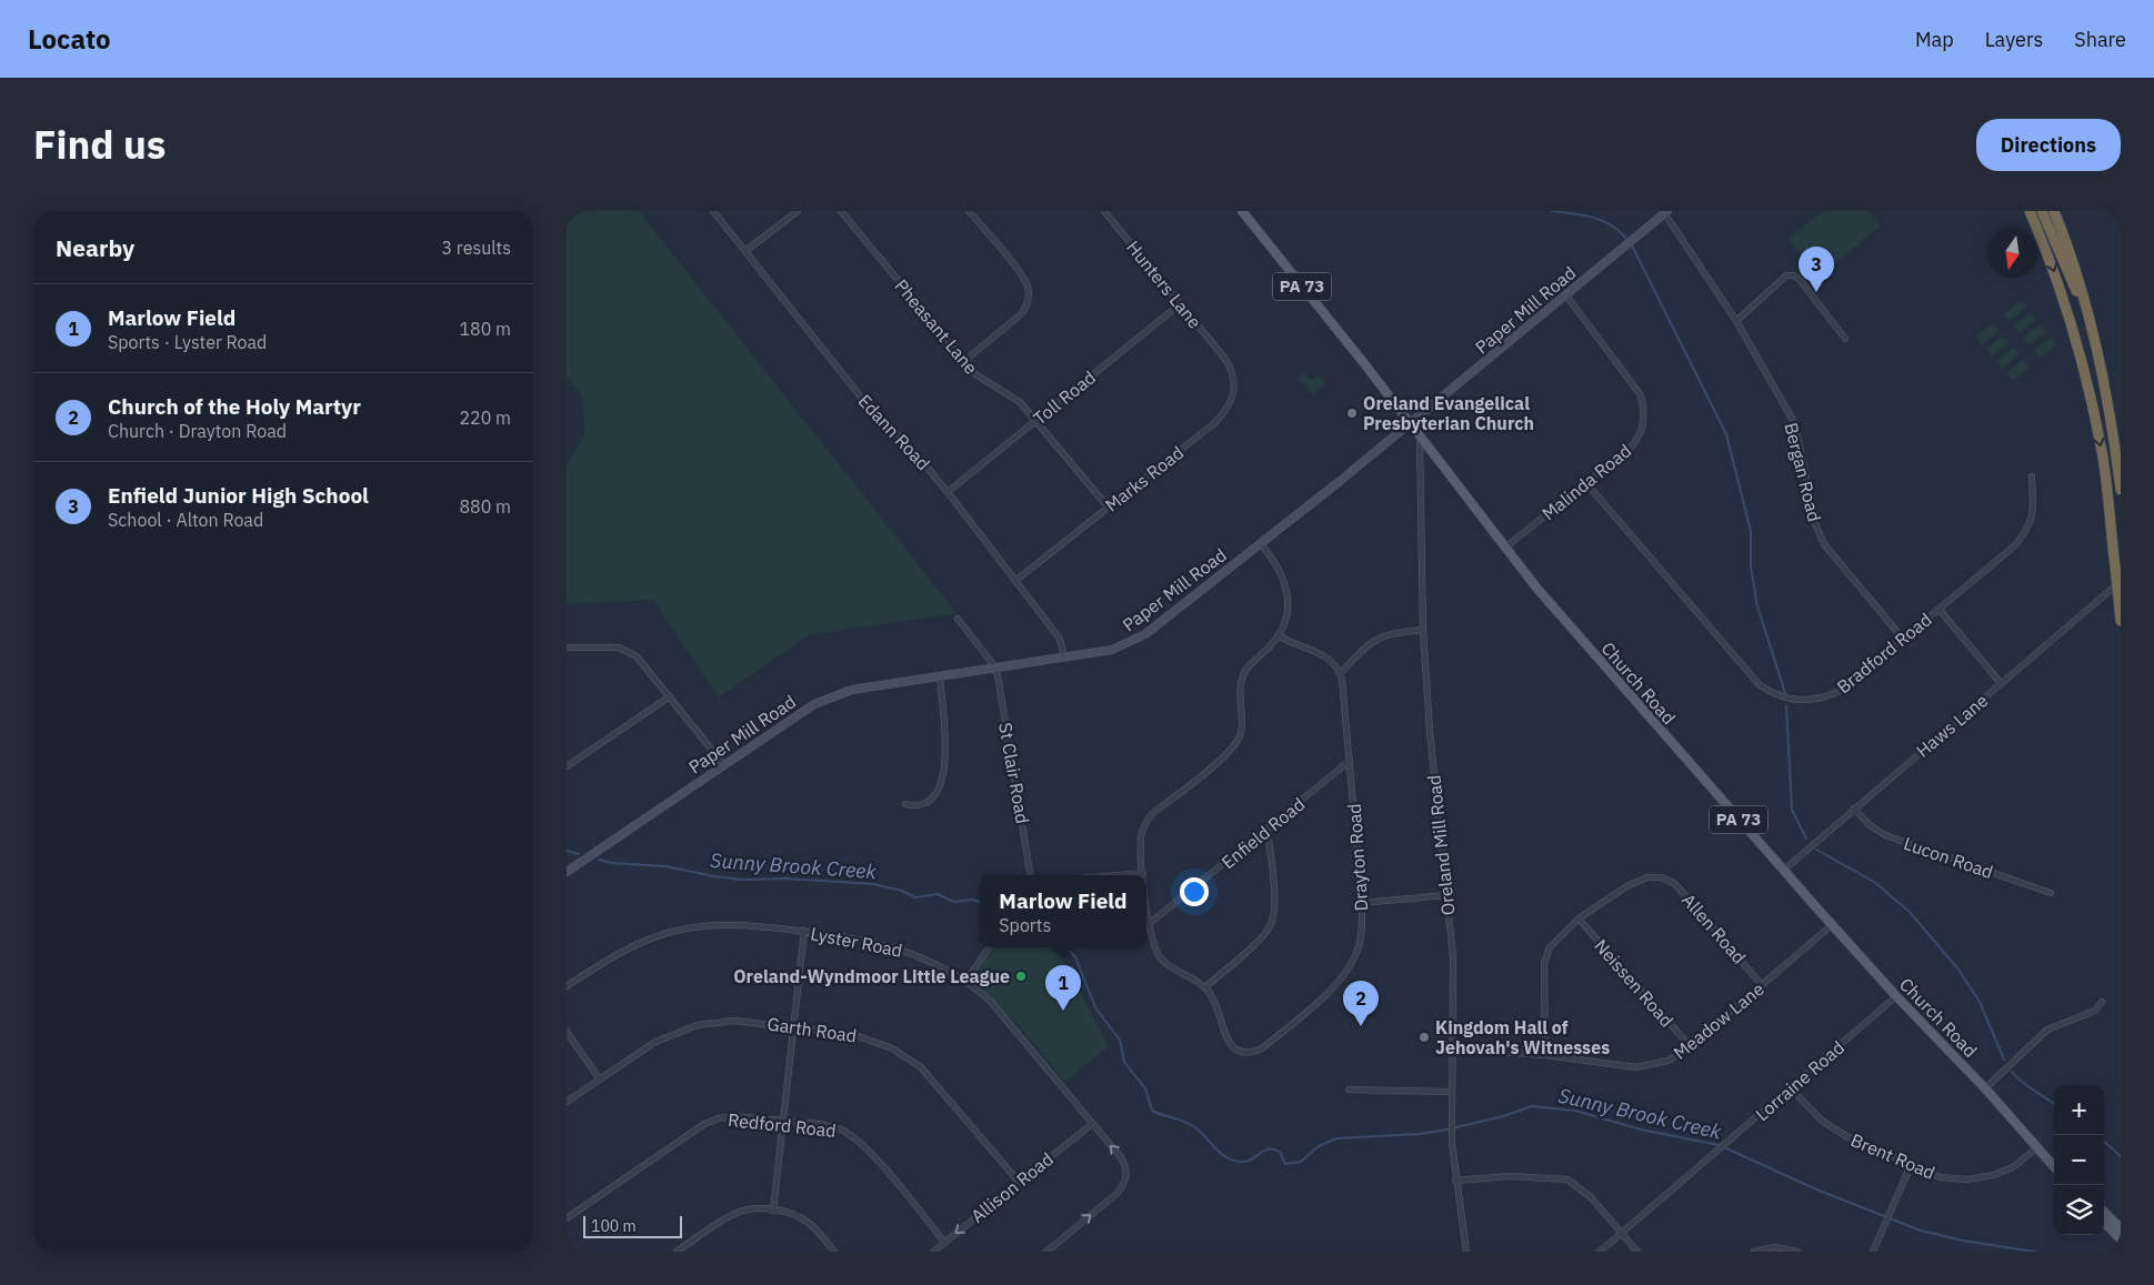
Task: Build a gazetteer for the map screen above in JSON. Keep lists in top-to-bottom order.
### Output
{
  "streets": {
    "main road": ["PA 73", "Church Road"],
    "street": [
      "Hunters Lane",
      "Paper Mill Road",
      "Pheasant Lane",
      "Toll Road",
      "Edann Road",
      "Bergan Road",
      "Marks Road",
      "Malinda Road",
      "Bradford Road",
      "Haws Lane",
      "St Clair Road",
      "Enfield Road",
      "Oreland Mill Road",
      "Drayton Road",
      "Lucon Road",
      "Allen Road",
      "Lyster Road",
      "Neissen Road",
      "Meadow Lane",
      "Garth Road",
      "Lorraine Road",
      "Redford Road",
      "Brent Road",
      "Allison Road"
    ]
  },
  "crossings": [
    ["Hunters Lane", "Toll Road"],
    ["Hunters Lane", "Marks Road"],
    ["Paper Mill Road", "Edann Road"],
    ["Paper Mill Road", "Bergan Road"],
    ["Paper Mill Road", "Malinda Road"],
    ["Paper Mill Road", "Church Road"],
    ["Paper Mill Road", "St Clair Road"],
    ["Pheasant Lane", "Toll Road"],
    ["Pheasant Lane", "Marks Road"],
    ["Toll Road", "Edann Road"],
    ["Edann Road", "Marks Road"],
    ["Bergan Road", "Bradford Road"],
    ["Malinda Road", "Bradford Road"],
    ["Malinda Road", "Church Road"],
    ["Church Road", "Haws Lane"],
    ["Church Road", "Oreland Mill Road"],
    ["Church Road", "Meadow Lane"],
    ["Church Road", "Lorraine Road"],
    ["Church Road", "Brent Road"],
    ["Haws Lane", "Lucon Road"],
    ["Enfield Road", "Drayton Road"],
    ["Oreland Mill Road", "Meadow Lane"],
    ["Allen Road", "Neissen Road"],
    ["Allen Road", "Meadow Lane"],
    ["Lyster Road", "Allison Road"],
    ["Neissen Road", "Meadow Lane"],
    ["Garth Road", "Allison Road"],
    ["Lorraine Road", "Brent Road"],
    ["Redford Road", "Allison Road"]
  ],
  "one_way": ["Allison Road"],
  "water": ["Sunny Brook Creek"],
  "places": ["Oreland Evangelical Presbyterian Church", "Oreland-Wyndmoor Little League", "Kingdom Hall of Jehovah's Witnesses"],
  "scale_bar": "100 m",
  "north": "bottom",
  "page": {
    "header": "Locato",
    "nav": ["Map", "Layers", "Share"],
    "title": "Find us",
    "buttons": "Directions",
    "heading": ["Nearby", "3 results"],
    "pins": ["3", "1", "2"],
    "list": [
      {
        "mark": "1",
        "name": "Marlow Field",
        "note": "Sports · Lyster Road",
        "value": "180 m"
      },
      {
        "mark": "2",
        "name": "Church of the Holy Martyr",
        "note": "Church · Drayton Road",
        "value": "220 m"
      },
      {
        "mark": "3",
        "name": "Enfield Junior High School",
        "note": "School · Alton Road",
        "value": "880 m"
      }
    ],
    "popup": ["Marlow Field", "Sports"],
    "map_buttons": ["+", "−"],
    "scale": "100 m"
  }
}
